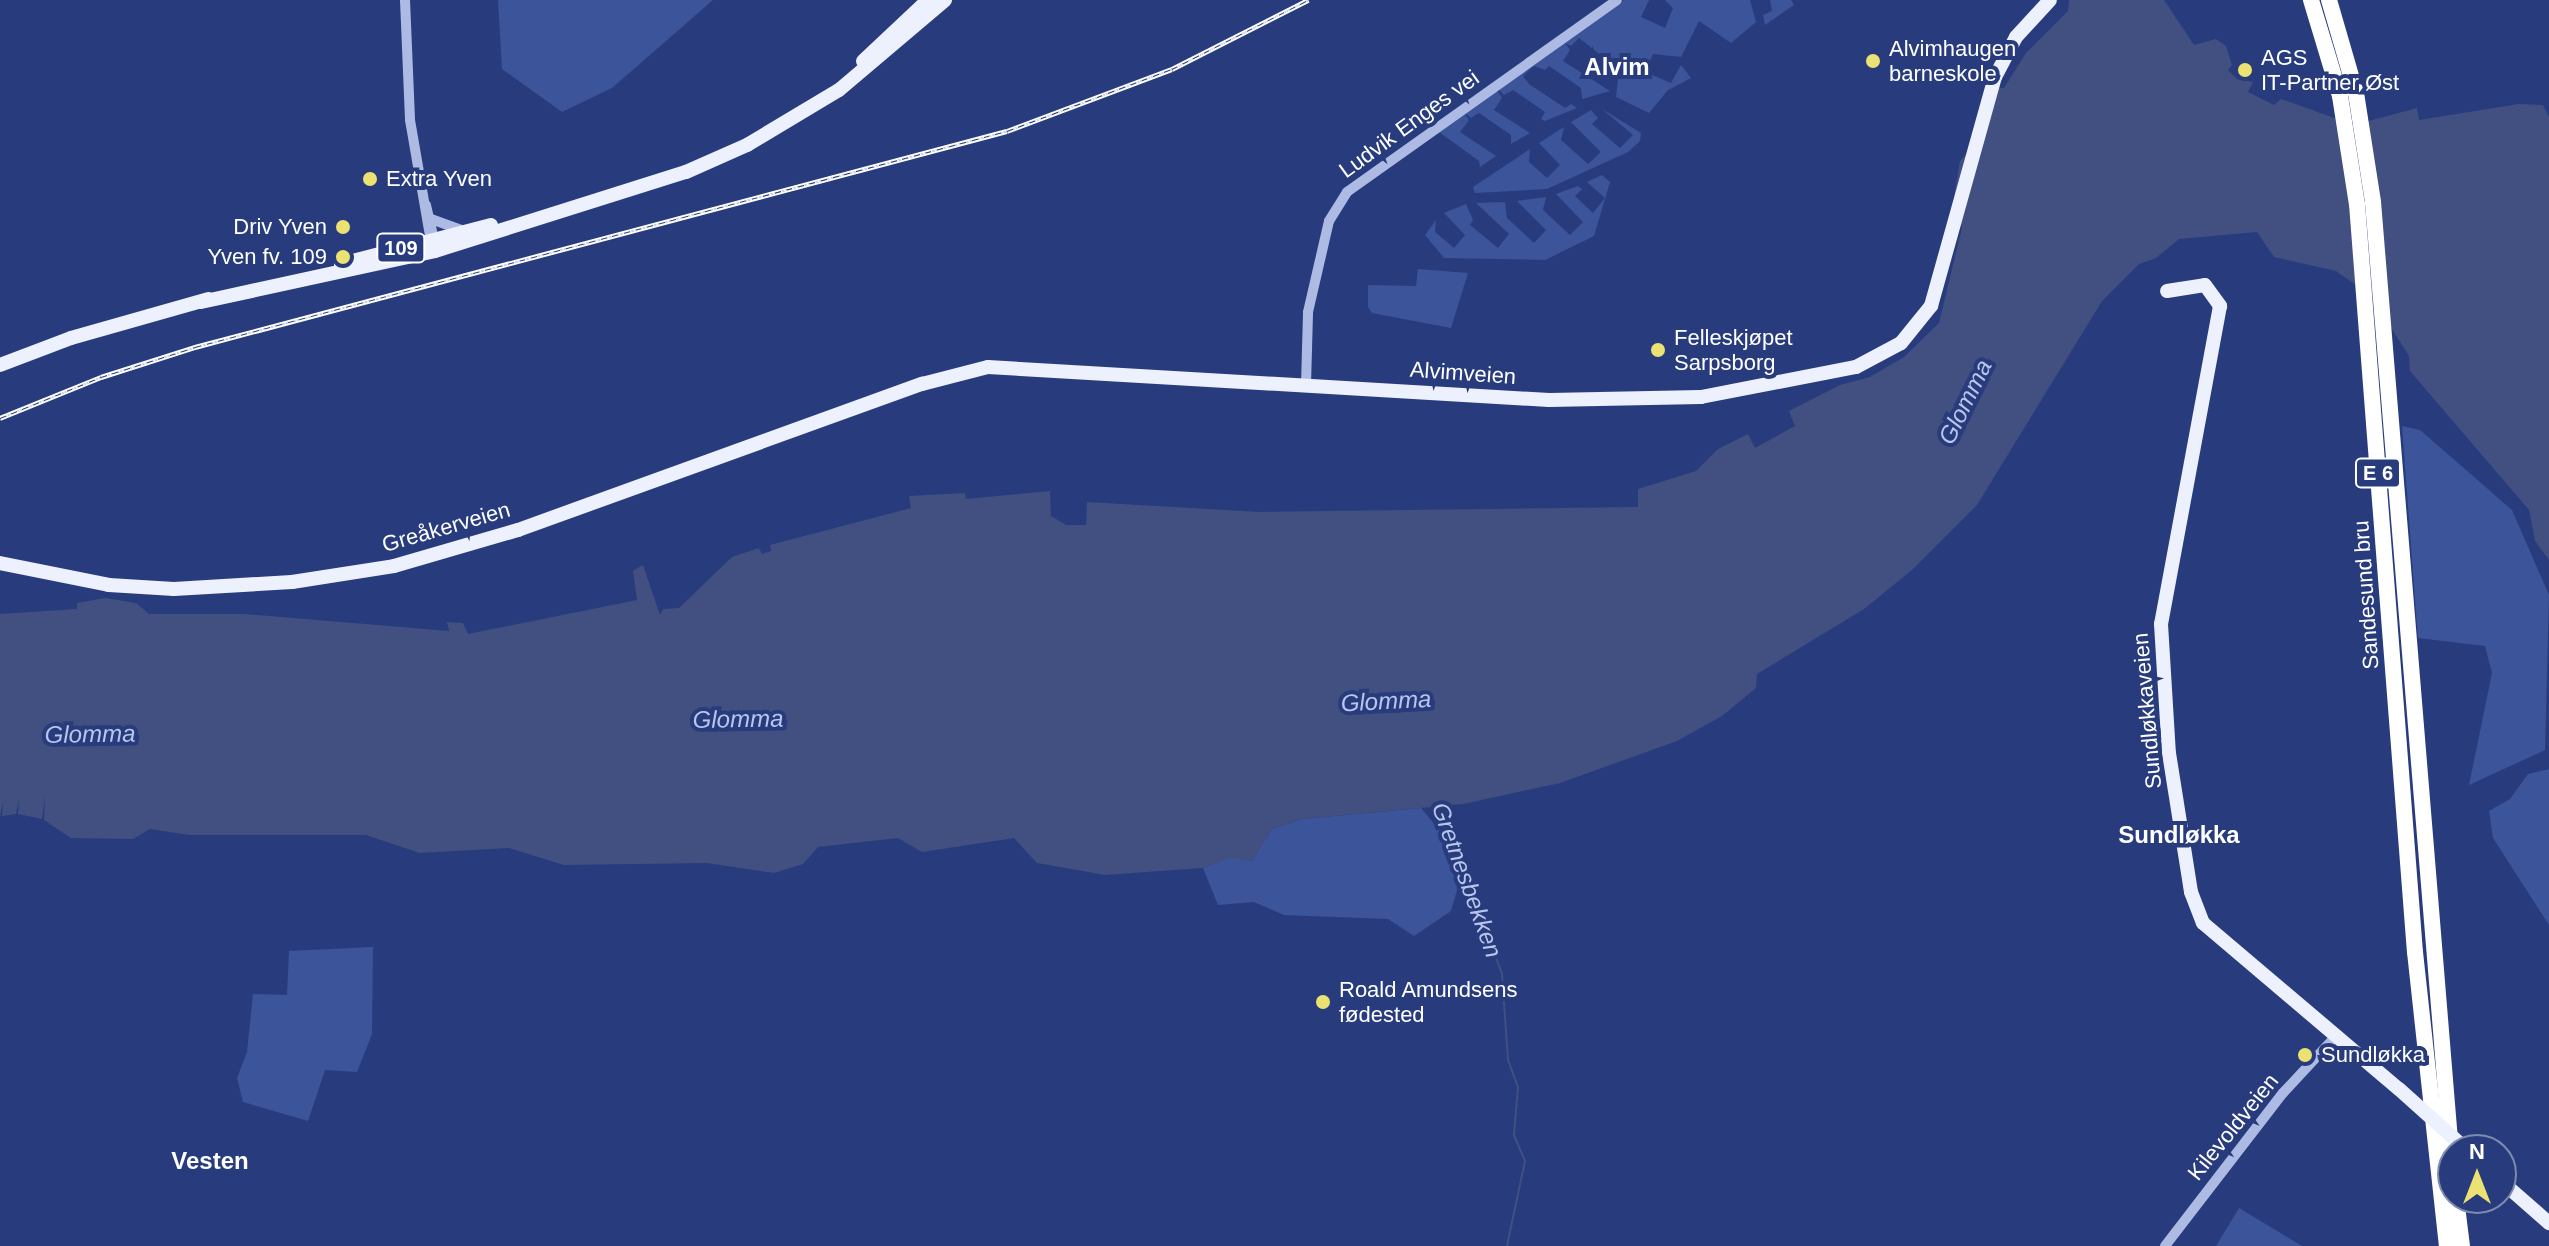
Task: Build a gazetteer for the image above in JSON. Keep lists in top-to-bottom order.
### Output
{
  "streets": {
    "highway": ["E 6", "Sandesund bru"],
    "main road": [
      "109",
      "Alvimveien",
      "Greåkerveien",
      "Sundløkkaveien"
    ],
    "street": ["Ludvik Enges vei", "Kilevoldveien"]
  },
  "crossings": [
    ["Ludvik Enges vei", "Alvimveien"],
    ["Alvimveien", "Greåkerveien"],
    ["E 6", "Sandesund bru"],
    ["Sundløkkaveien", "Kilevoldveien"]
  ],
  "districts": ["Alvim", "Sundløkka", "Vesten"],
  "water": ["Glomma", "Gretnesbekken"],
  "places": [
    "Alvimhaugen barneskole",
    "AGS IT-Partner Øst",
    "Extra Yven",
    "Driv Yven",
    "Yven fv. 109",
    "Felleskjøpet Sarpsborg",
    "Roald Amundsens fødested",
    "Sundløkka"
  ],
  "north": "top"
}
